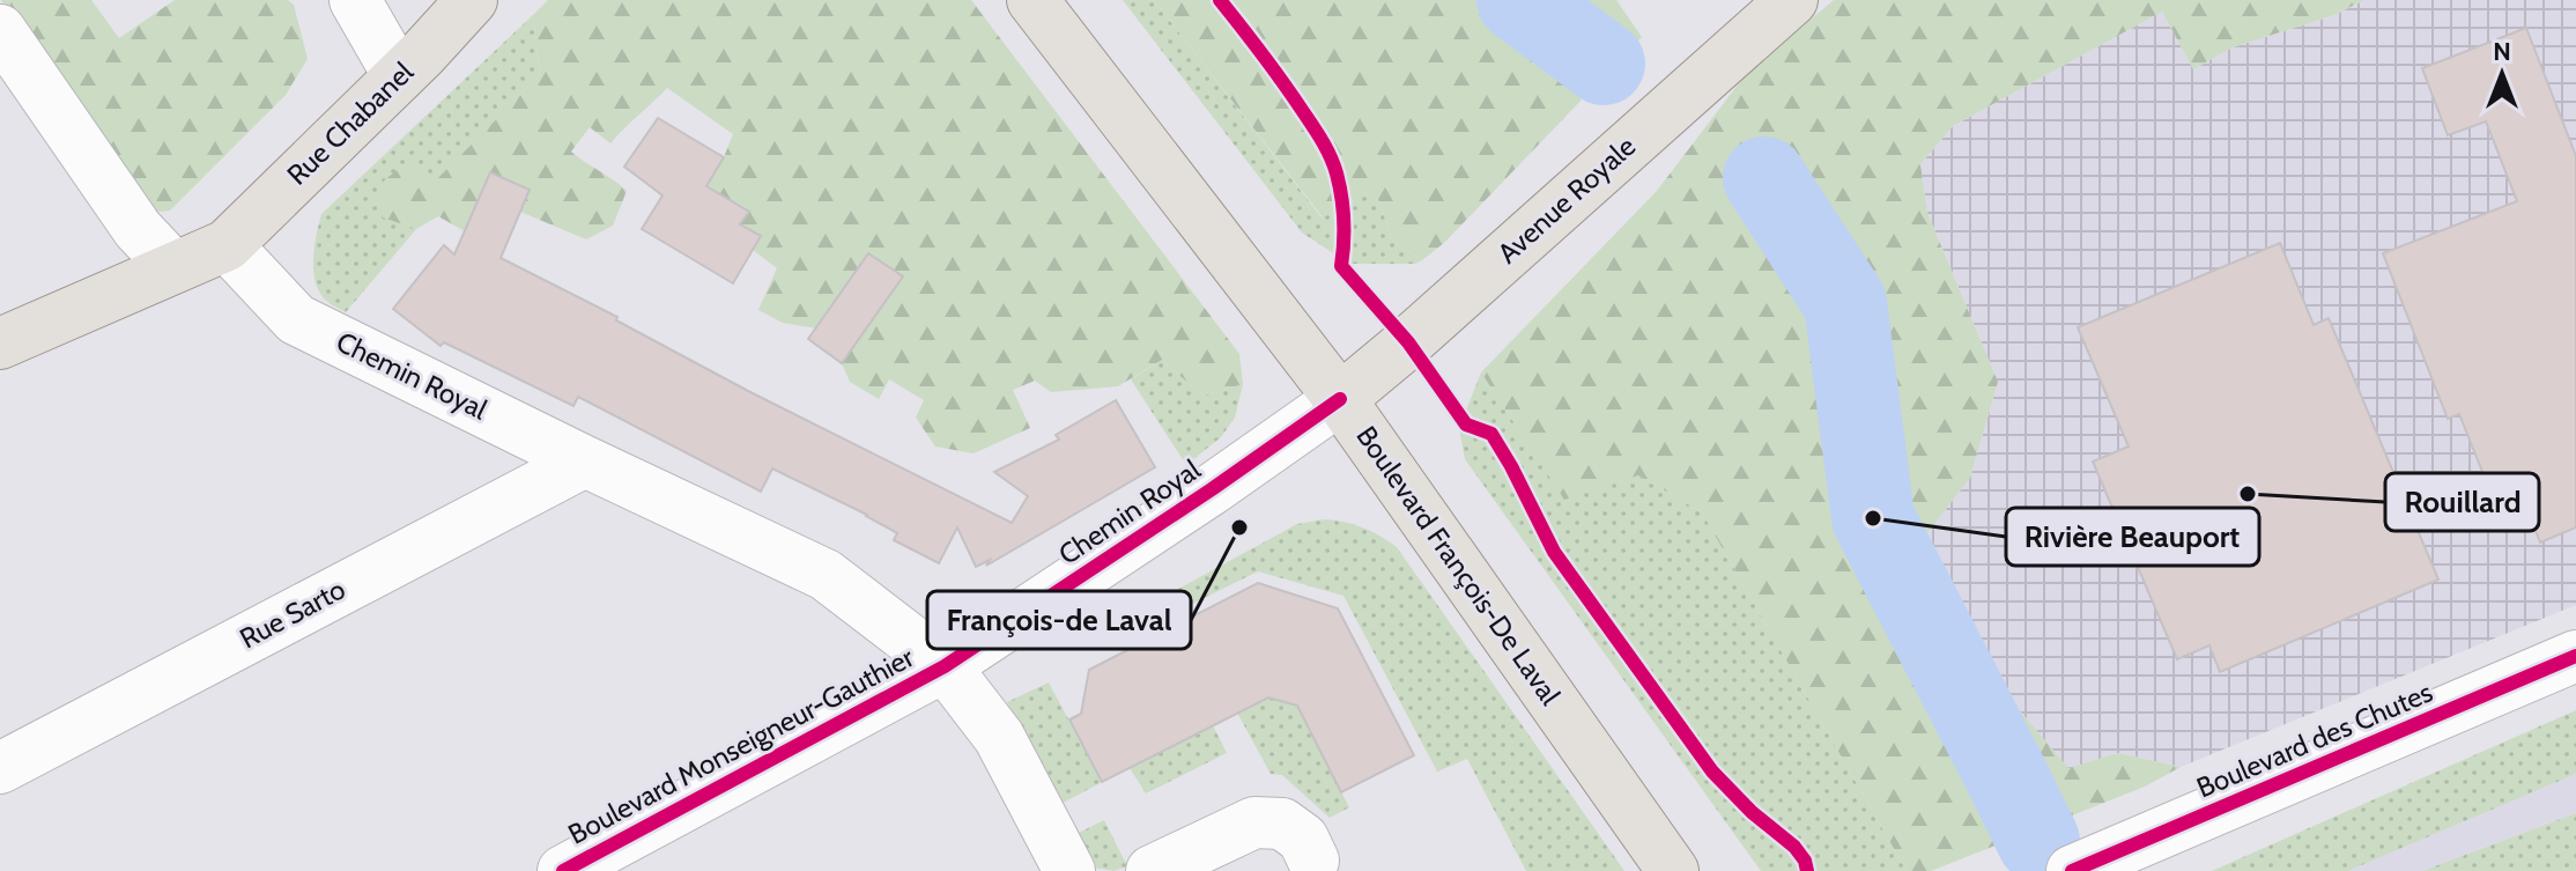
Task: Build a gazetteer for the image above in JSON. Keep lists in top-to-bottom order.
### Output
{
  "streets": {
    "main road": ["Rue Chabanel", "Avenue Royale", "Boulevard François-De Laval"],
    "street": [
      "Chemin Royal",
      "Rue Sarto",
      "Boulevard des Chutes",
      "Boulevard Monseigneur-Gauthier"
    ]
  },
  "crossings": [
    ["Rue Chabanel", "Chemin Royal"],
    ["Avenue Royale", "Chemin Royal"],
    ["Avenue Royale", "Boulevard François-De Laval"],
    ["Chemin Royal", "Boulevard François-De Laval"],
    ["Chemin Royal", "Rue Sarto"],
    ["Chemin Royal", "Boulevard Monseigneur-Gauthier"]
  ],
  "places": ["Rouillard", "Rivière Beauport", "François-de Laval"],
  "north": "top"
}
